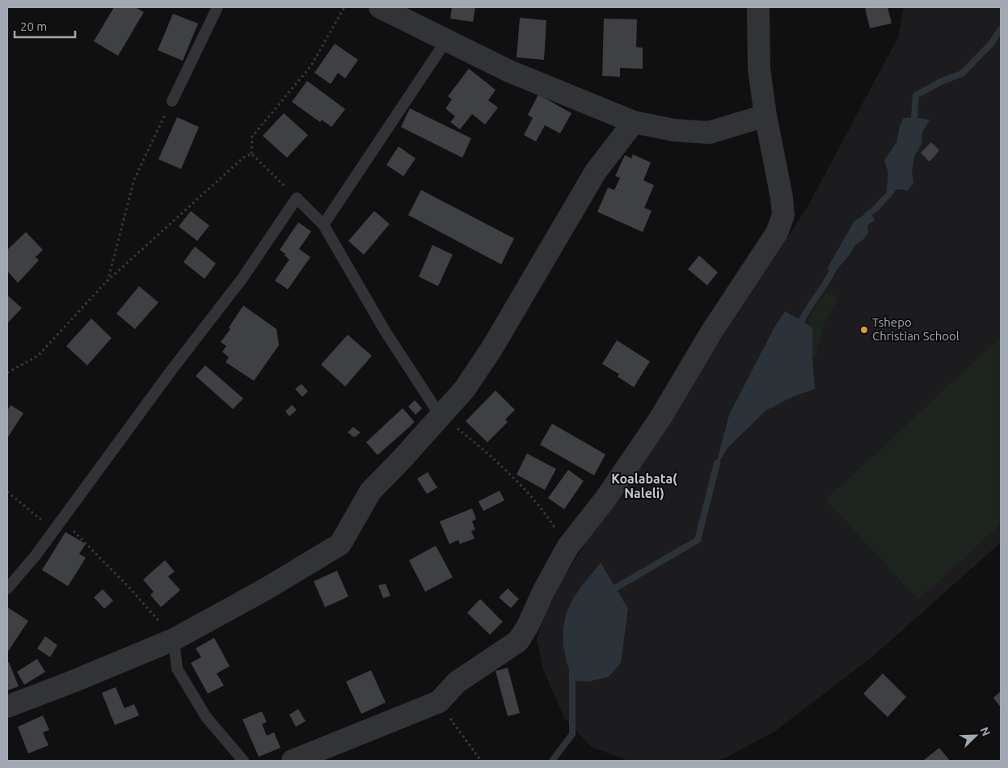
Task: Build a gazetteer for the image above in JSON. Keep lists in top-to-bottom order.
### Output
{
  "districts": ["Koalabata( Naleli)"],
  "places": ["Tshepo Christian School"],
  "scale_bar": "20 m",
  "north": "top right"
}
